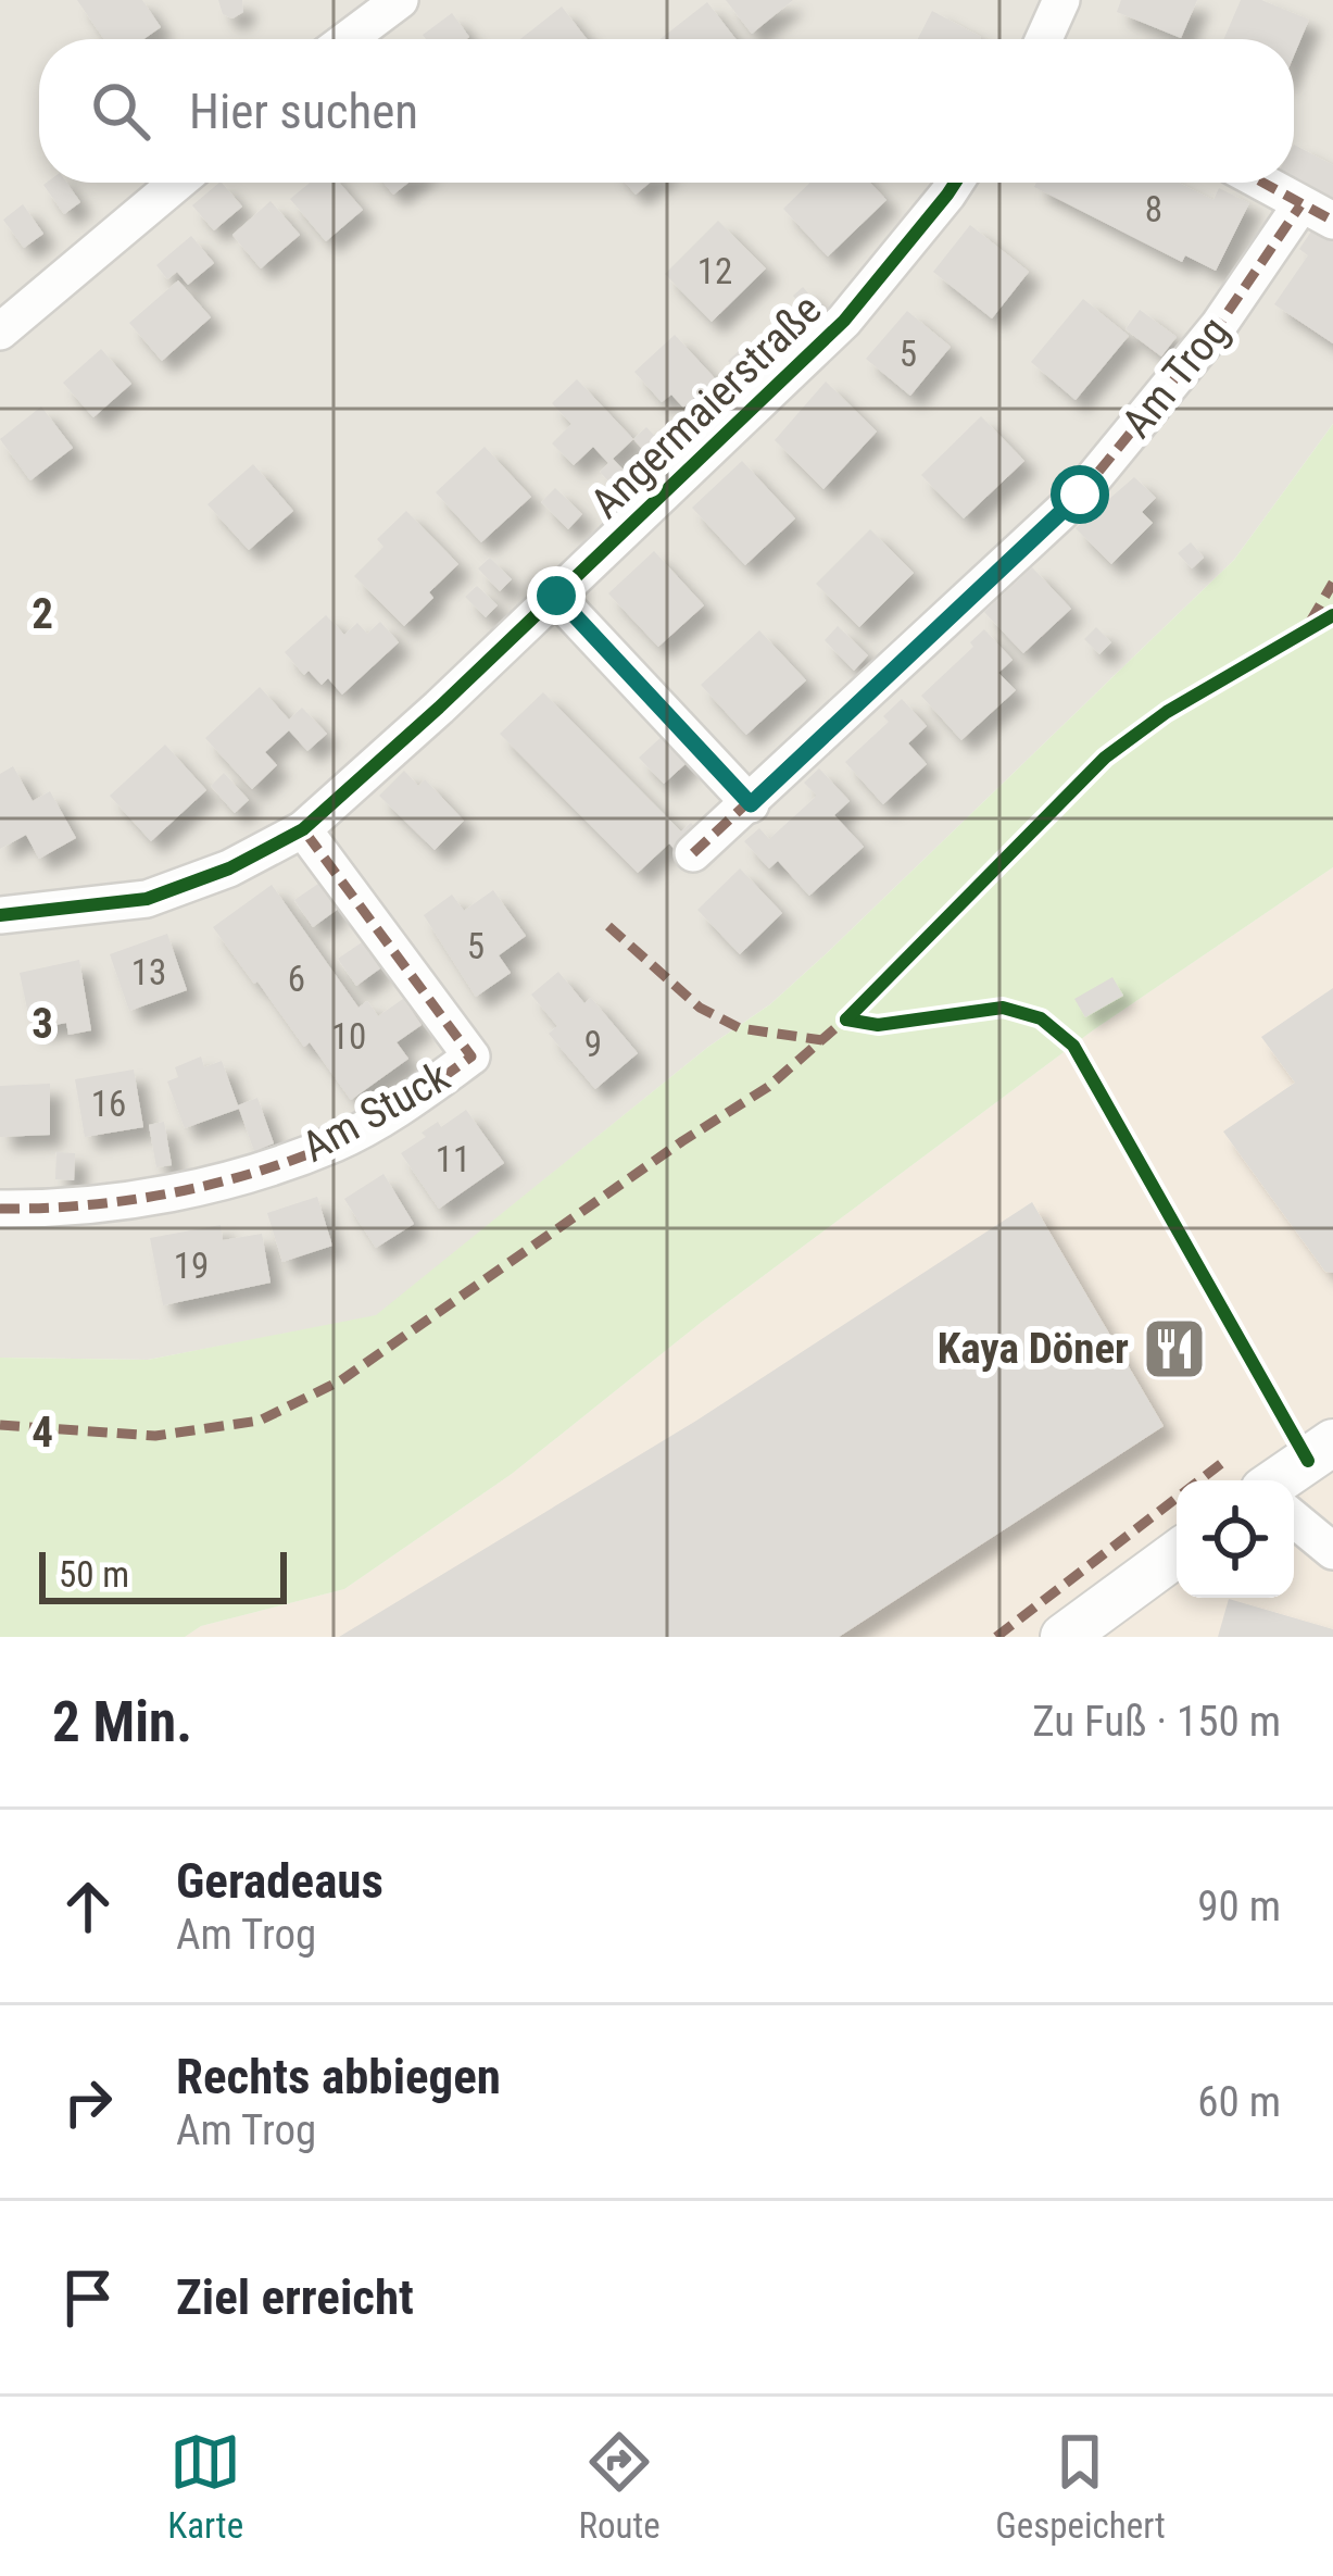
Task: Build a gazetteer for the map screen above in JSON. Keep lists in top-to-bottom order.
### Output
{
  "streets": {
    "street": ["Am Trog", "Angermaierstraße", "Am Stuck"]
  },
  "crossings": [
    ["Angermaierstraße", "Am Stuck"]
  ],
  "places": {
    "restaurant": ["Kaya Döner"]
  },
  "house_numbers": [
    "8",
    "12",
    "5",
    "5",
    "13",
    "6",
    "10",
    "9",
    "16",
    "11",
    "19"
  ],
  "scale_bar": "50 m",
  "page": {
    "search": "Hier suchen",
    "scale": "50 m",
    "heading": ["2 Min.", "Zu Fuß · 150 m"],
    "list": [
      ["Geradeaus", "Am Trog", "90 m"],
      ["Rechts abbiegen", "Am Trog", "60 m"],
      "Ziel erreicht"
    ],
    "nav": ["Karte", "Route", "Gespeichert"]
  },
  "grid": {
    "rows": ["2", "3", "4"]
  }
}
